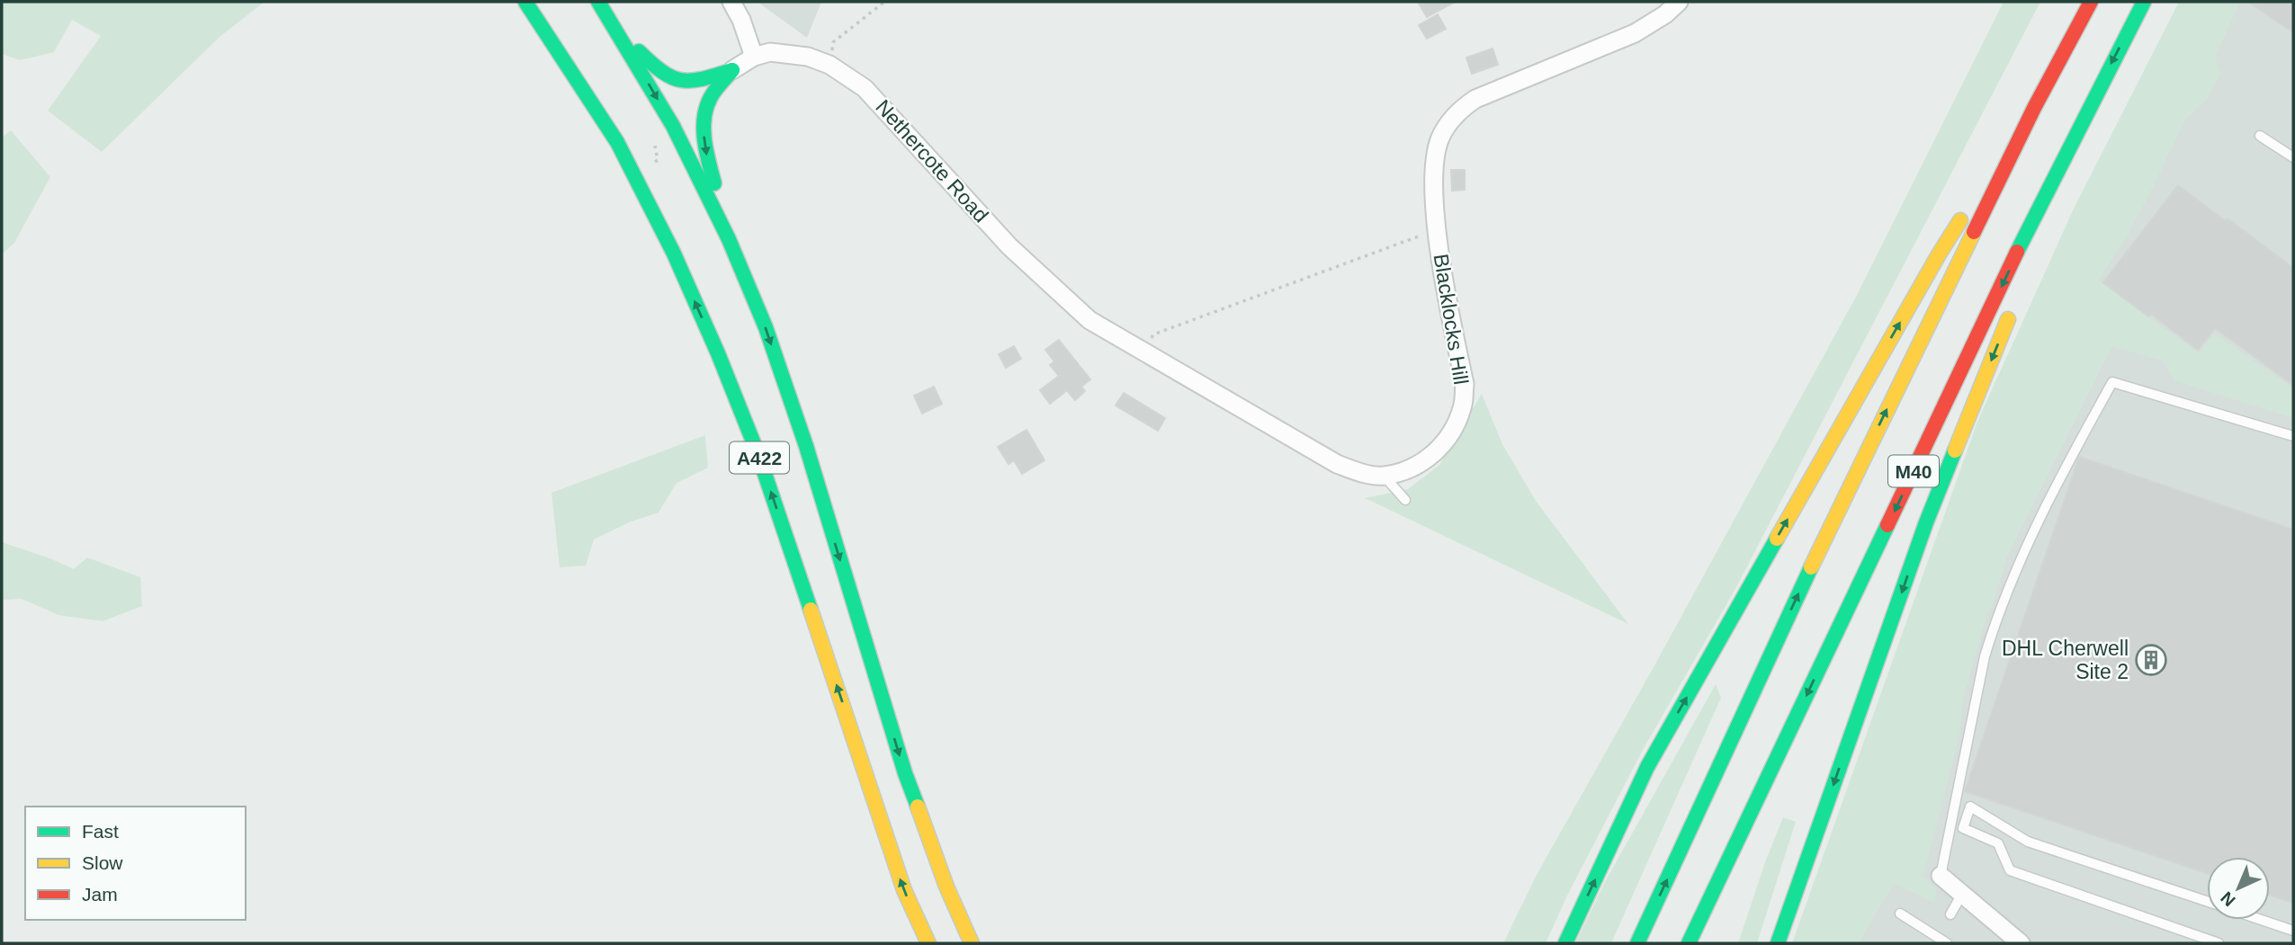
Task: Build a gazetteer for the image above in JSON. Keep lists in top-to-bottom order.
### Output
{
  "streets": {
    "highway": ["A422", "M40"],
    "street": ["Nethercote Road", "Blacklocks Hill"]
  },
  "crossings": [
    ["Nethercote Road", "Blacklocks Hill"]
  ],
  "places": {
    "building": ["DHL Cherwell Site 2"]
  },
  "legend": ["Fast", "Slow", "Jam"],
  "north": "bottom left"
}
